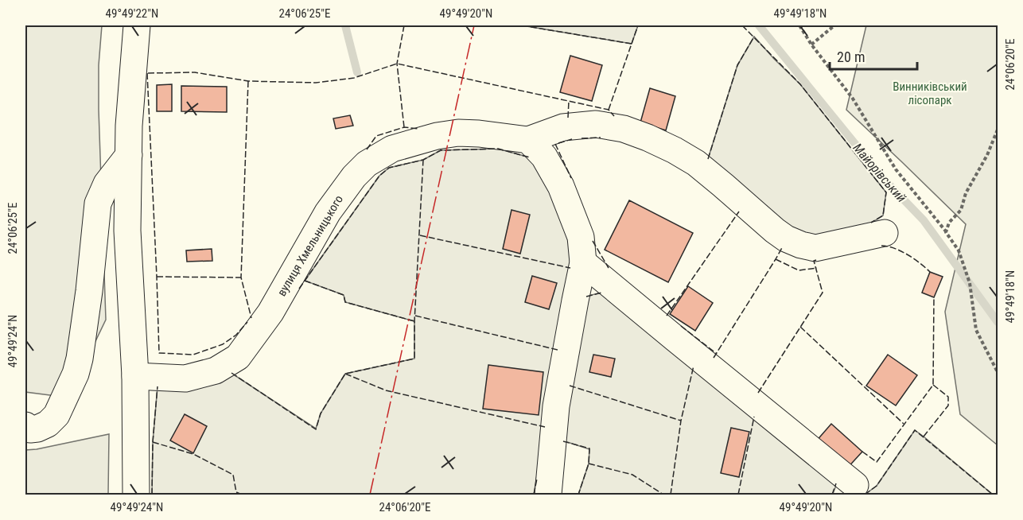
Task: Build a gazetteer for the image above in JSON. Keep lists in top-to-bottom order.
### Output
{
  "streets": {
    "street": ["вулиця Хмельницького"]
  },
  "water": ["Майорівський"],
  "parks": ["Винниківський лісопарк"],
  "scale_bar": "20 m",
  "coordinates": [
    "49°49'22\"N",
    "24°06'25\"E",
    "49°49'20\"N",
    "49°49'18\"N",
    "24°06'20\"E",
    "49°49'24\"N"
  ]
}
